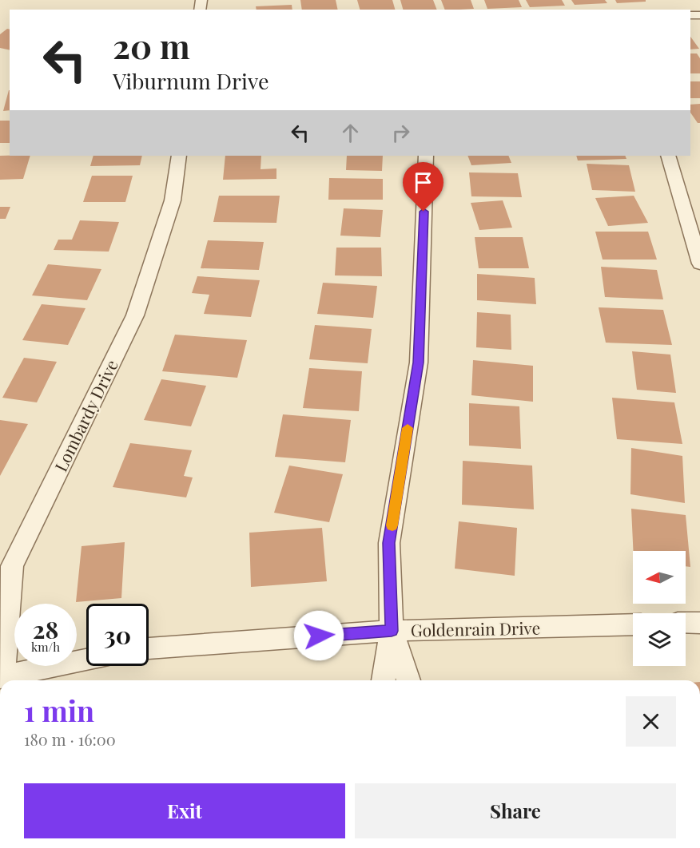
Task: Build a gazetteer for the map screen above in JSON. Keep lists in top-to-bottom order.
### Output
{
  "streets": {
    "street": ["Lombardy Drive", "Goldenrain Drive"]
  },
  "north": "left",
  "page": {
    "turn": ["20 m", "Viburnum Drive"],
    "speed": "28 km/h",
    "limit": "30",
    "heading": ["1 min", "180 m · 16:00"],
    "buttons": ["Exit", "Share"]
  }
}
